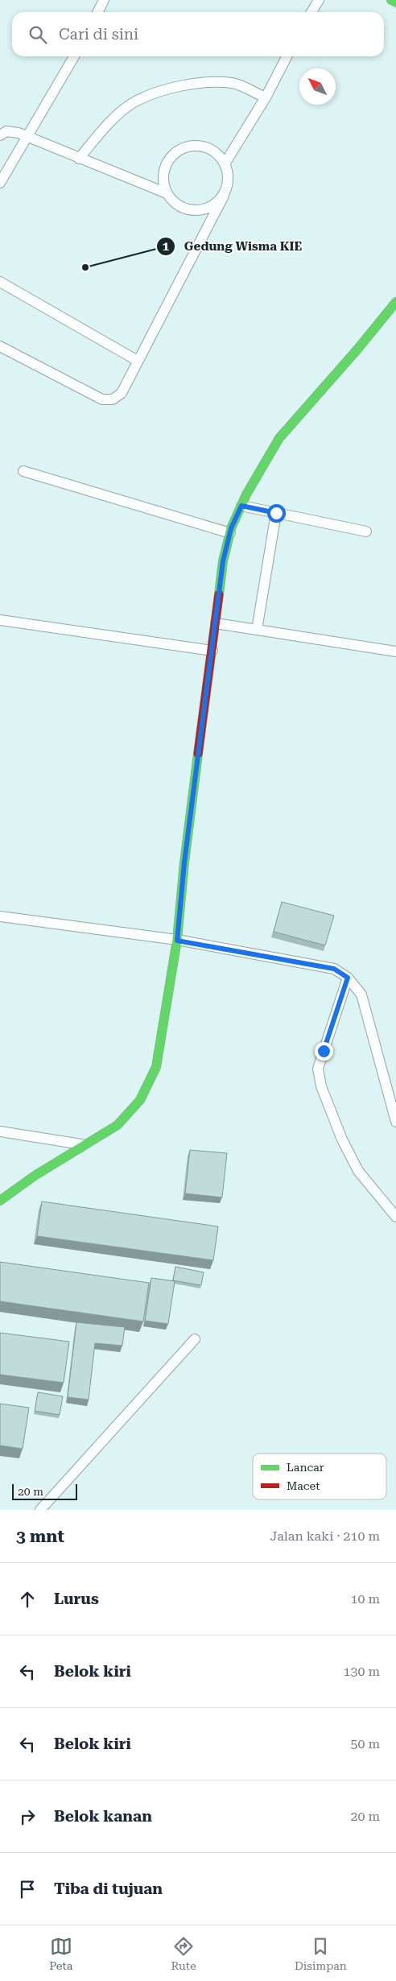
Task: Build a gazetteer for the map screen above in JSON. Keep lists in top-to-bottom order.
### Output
{
  "places": ["Gedung Wisma KIE"],
  "legend": ["Lancar", "Macet"],
  "scale_bar": "20 m",
  "north": "top left",
  "page": {
    "search": "Cari di sini",
    "scale": "20 m",
    "heading": ["3 mnt", "Jalan kaki · 210 m"],
    "list": [
      ["Lurus", "10 m"],
      ["Belok kiri", "130 m"],
      ["Belok kiri", "50 m"],
      ["Belok kanan", "20 m"],
      "Tiba di tujuan"
    ],
    "nav": ["Peta", "Rute", "Disimpan"]
  }
}
